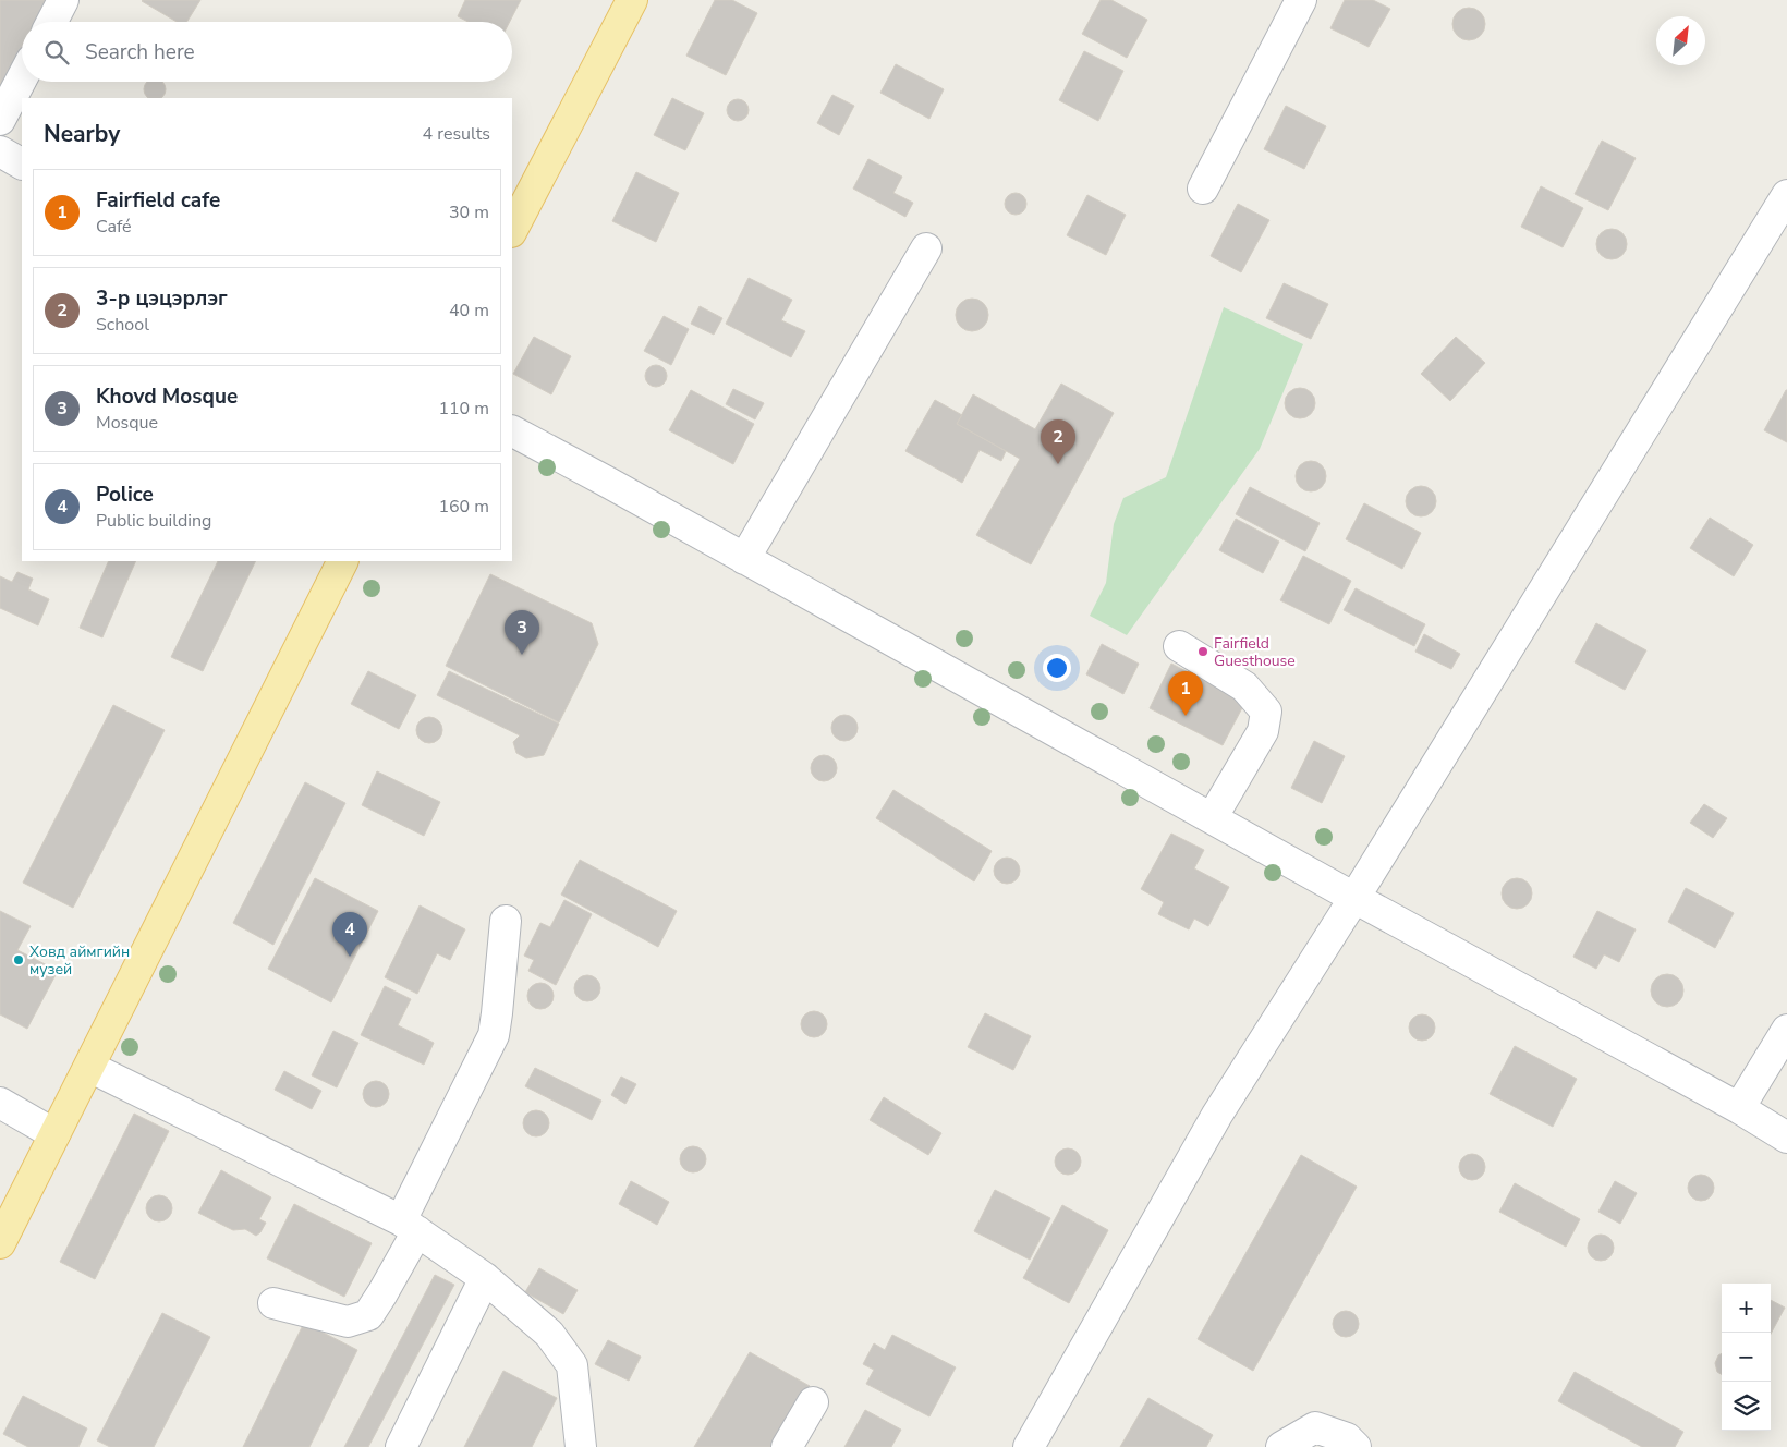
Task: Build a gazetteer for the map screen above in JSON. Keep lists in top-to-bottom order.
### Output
{
  "places": ["Fairfield Guesthouse", "Ховд аймгийн музей"],
  "north": "top right",
  "page": {
    "search": "Search here",
    "heading": ["Nearby", "4 results"],
    "list": [
      {
        "mark": "1",
        "name": "Fairfield cafe",
        "note": "Café",
        "value": "30 m"
      },
      {
        "mark": "2",
        "name": "3-р цэцэрлэг",
        "note": "School",
        "value": "40 m"
      },
      {
        "mark": "3",
        "name": "Khovd Mosque",
        "note": "Mosque",
        "value": "110 m"
      },
      {
        "mark": "4",
        "name": "Police",
        "note": "Public building",
        "value": "160 m"
      }
    ],
    "pins": [
      "2",
      "3",
      "1",
      "4"
    ],
    "map_buttons": ["+", "−"]
  }
}
